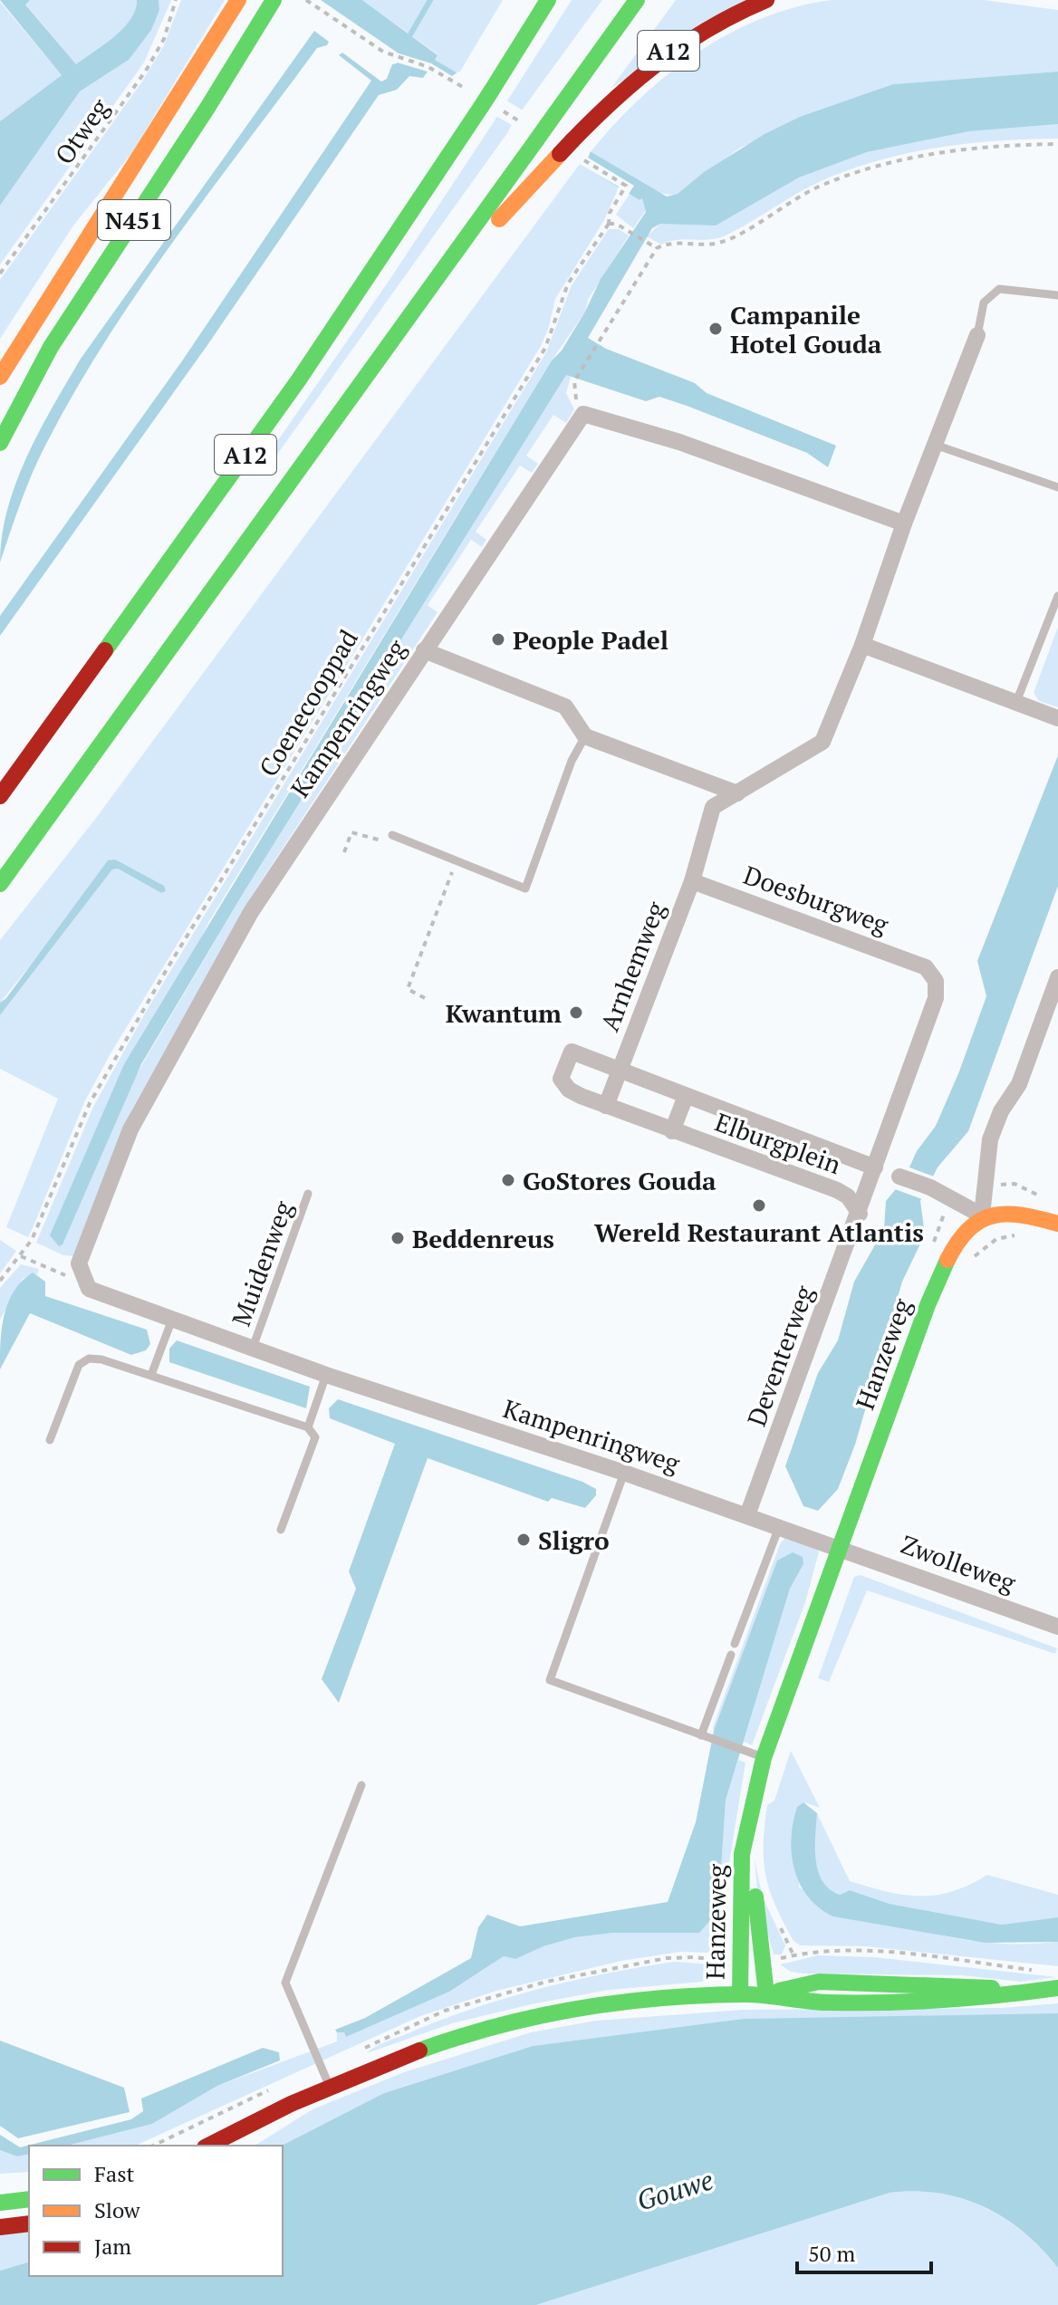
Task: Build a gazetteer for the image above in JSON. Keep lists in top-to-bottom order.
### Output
{
  "streets": {
    "main road": ["A12", "N451", "Hanzeweg"],
    "street": [
      "Kampenringweg",
      "Doesburgweg",
      "Arnhemweg",
      "Elburgplein",
      "Deventerweg",
      "Zwolleweg"
    ],
    "lane": ["Muidenweg"],
    "path": ["Otweg", "Coenecooppad"]
  },
  "crossings": [
    ["Kampenringweg", "Muidenweg"],
    ["Kampenringweg", "Hanzeweg"],
    ["Kampenringweg", "Deventerweg"],
    ["Kampenringweg", "Zwolleweg"],
    ["Doesburgweg", "Arnhemweg"],
    ["Doesburgweg", "Elburgplein"],
    ["Doesburgweg", "Deventerweg"],
    ["Arnhemweg", "Elburgplein"],
    ["Elburgplein", "Deventerweg"],
    ["Hanzeweg", "Zwolleweg"]
  ],
  "water": ["Gouwe"],
  "places": [
    "Campanile Hotel Gouda",
    "People Padel",
    "Kwantum",
    "GoStores Gouda",
    "Wereld Restaurant Atlantis",
    "Beddenreus",
    "Sligro"
  ],
  "legend": ["Fast", "Slow", "Jam"],
  "scale_bar": "50 m"
}
